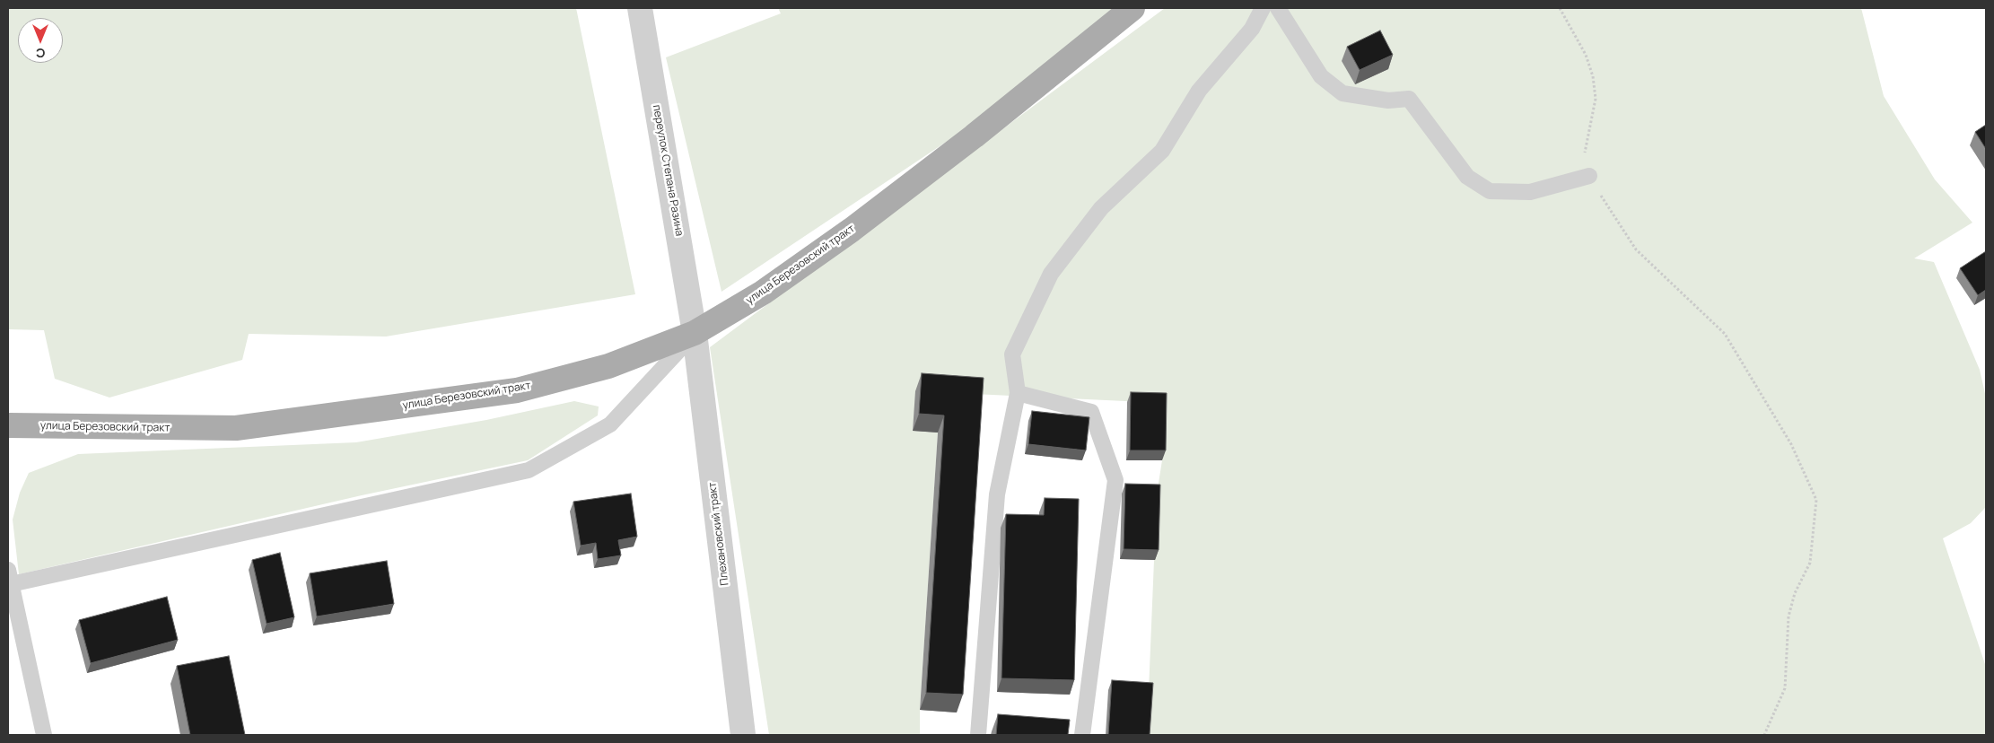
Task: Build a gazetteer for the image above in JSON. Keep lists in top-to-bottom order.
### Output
{
  "streets": {
    "main road": ["улица Березовский тракт"],
    "street": ["переулок Степана Разина", "Плехановский тракт"]
  },
  "crossings": [
    ["переулок Степана Разина", "улица Березовский тракт"],
    ["переулок Степана Разина", "Плехановский тракт"],
    ["улица Березовский тракт", "Плехановский тракт"]
  ],
  "north": "bottom"
}
